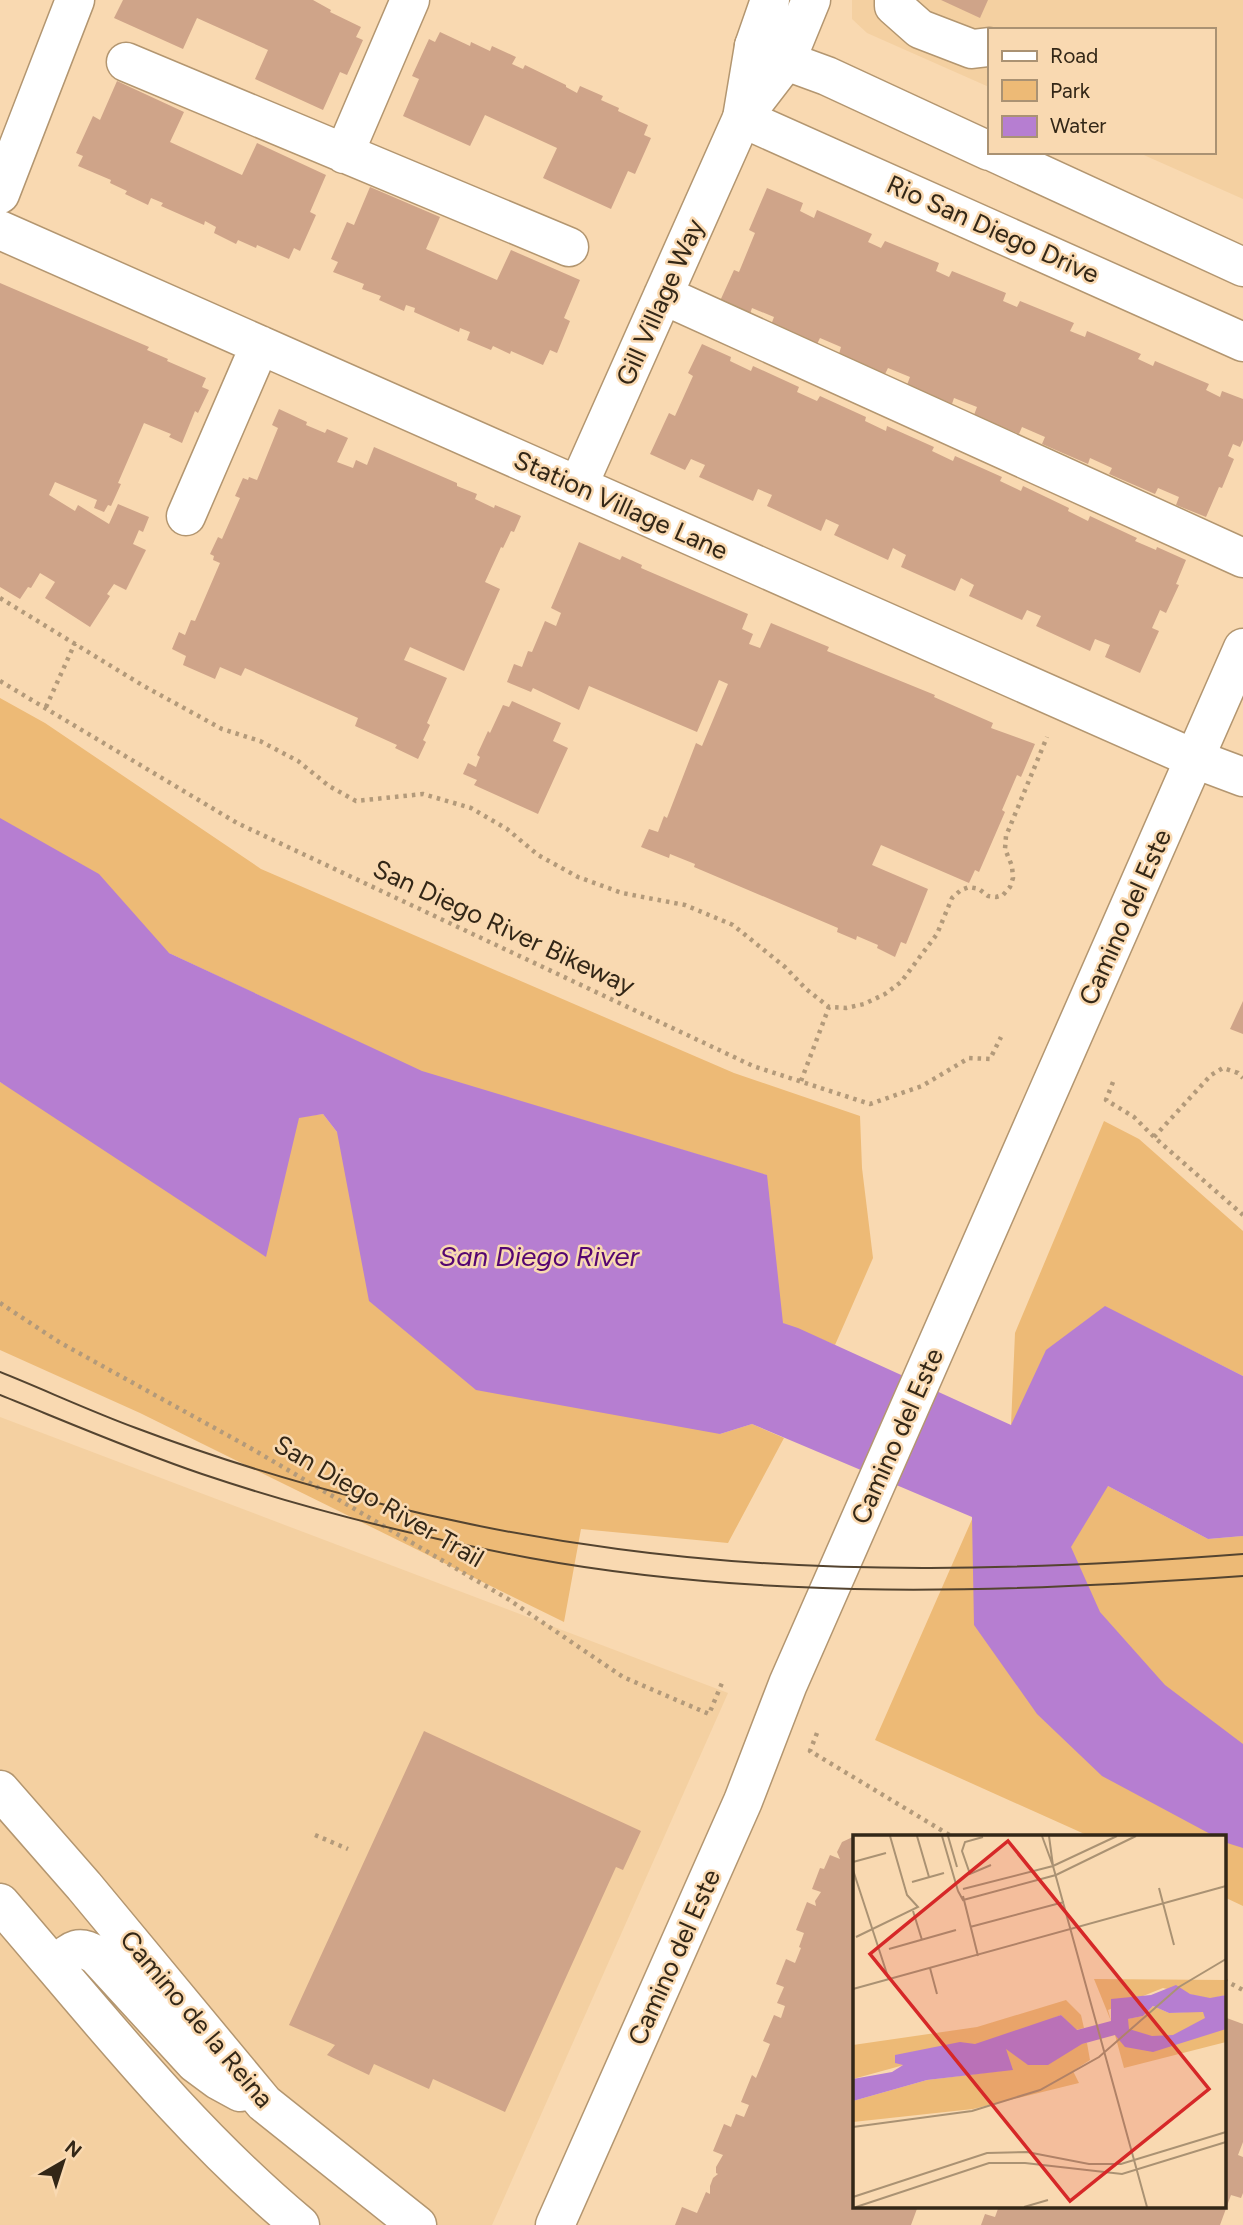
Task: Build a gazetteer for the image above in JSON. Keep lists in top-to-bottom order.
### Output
{
  "streets": {
    "main road": [
      "Rio San Diego Drive",
      "Gill Village Way",
      "Station Village Lane",
      "Camino del Este",
      "Camino de la Reina"
    ],
    "path": ["San Diego River Bikeway", "San Diego River Trail"]
  },
  "crossings": [
    ["Rio San Diego Drive", "Gill Village Way"],
    ["Gill Village Way", "Station Village Lane"],
    ["Station Village Lane", "Camino del Este"]
  ],
  "water": ["San Diego River"],
  "legend": ["Road", "Park", "Water"],
  "north": "top right"
}
